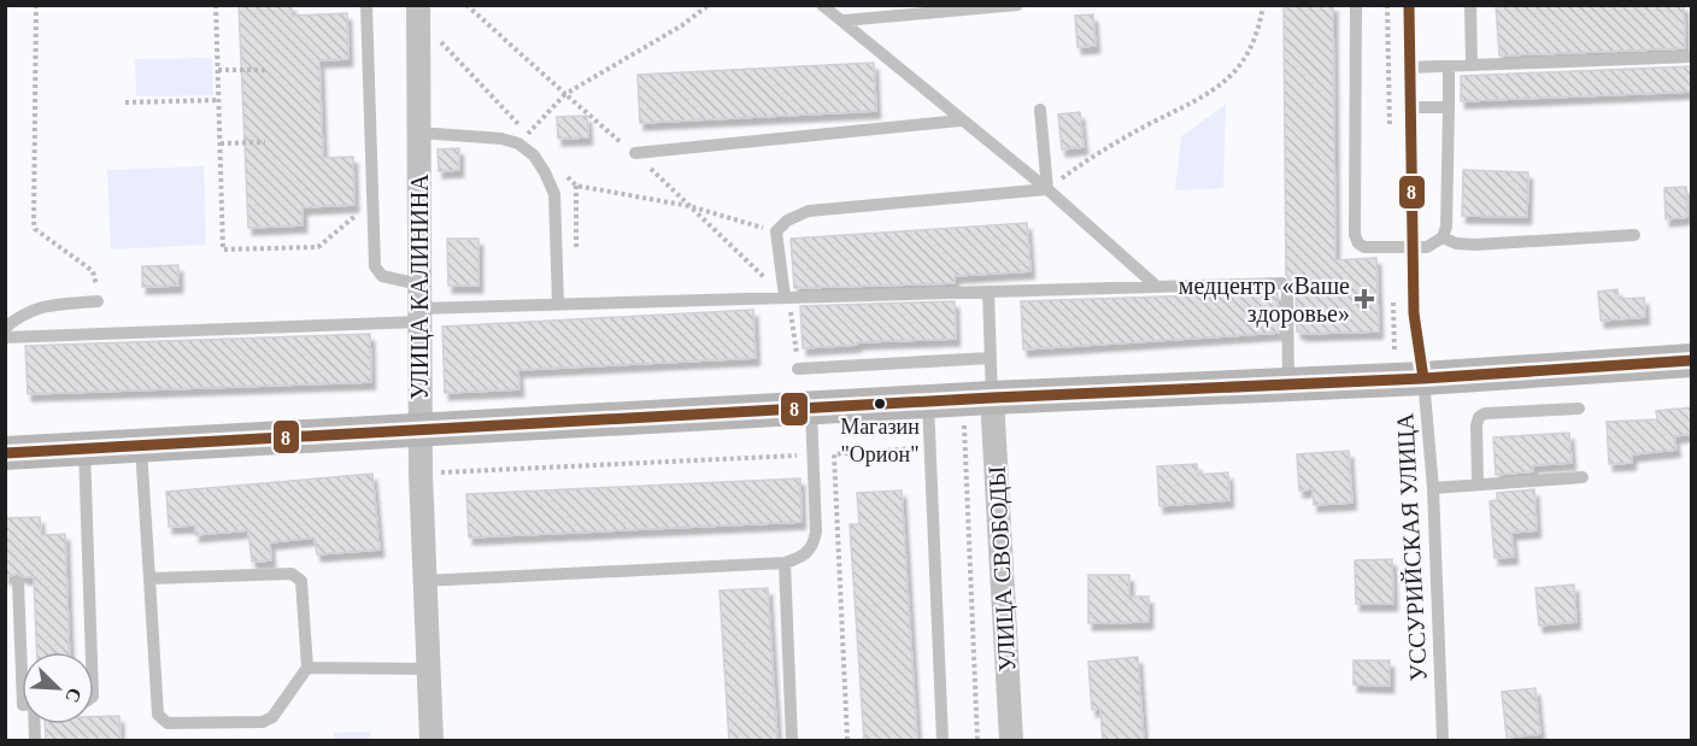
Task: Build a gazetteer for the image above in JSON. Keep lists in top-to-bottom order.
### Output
{
  "streets": {
    "street": ["УЛИЦА КАЛИНИНА", "УЛИЦА СВОБОДЫ"],
    "lane": ["УССУРИЙСКАЯ УЛИЦА"]
  },
  "places": {
    "health": ["медцентр «Ваше здоровье»"],
    "other": ["Магазин \"Орион\""]
  },
  "lines": ["transit line 8"],
  "north": "bottom right"
}
